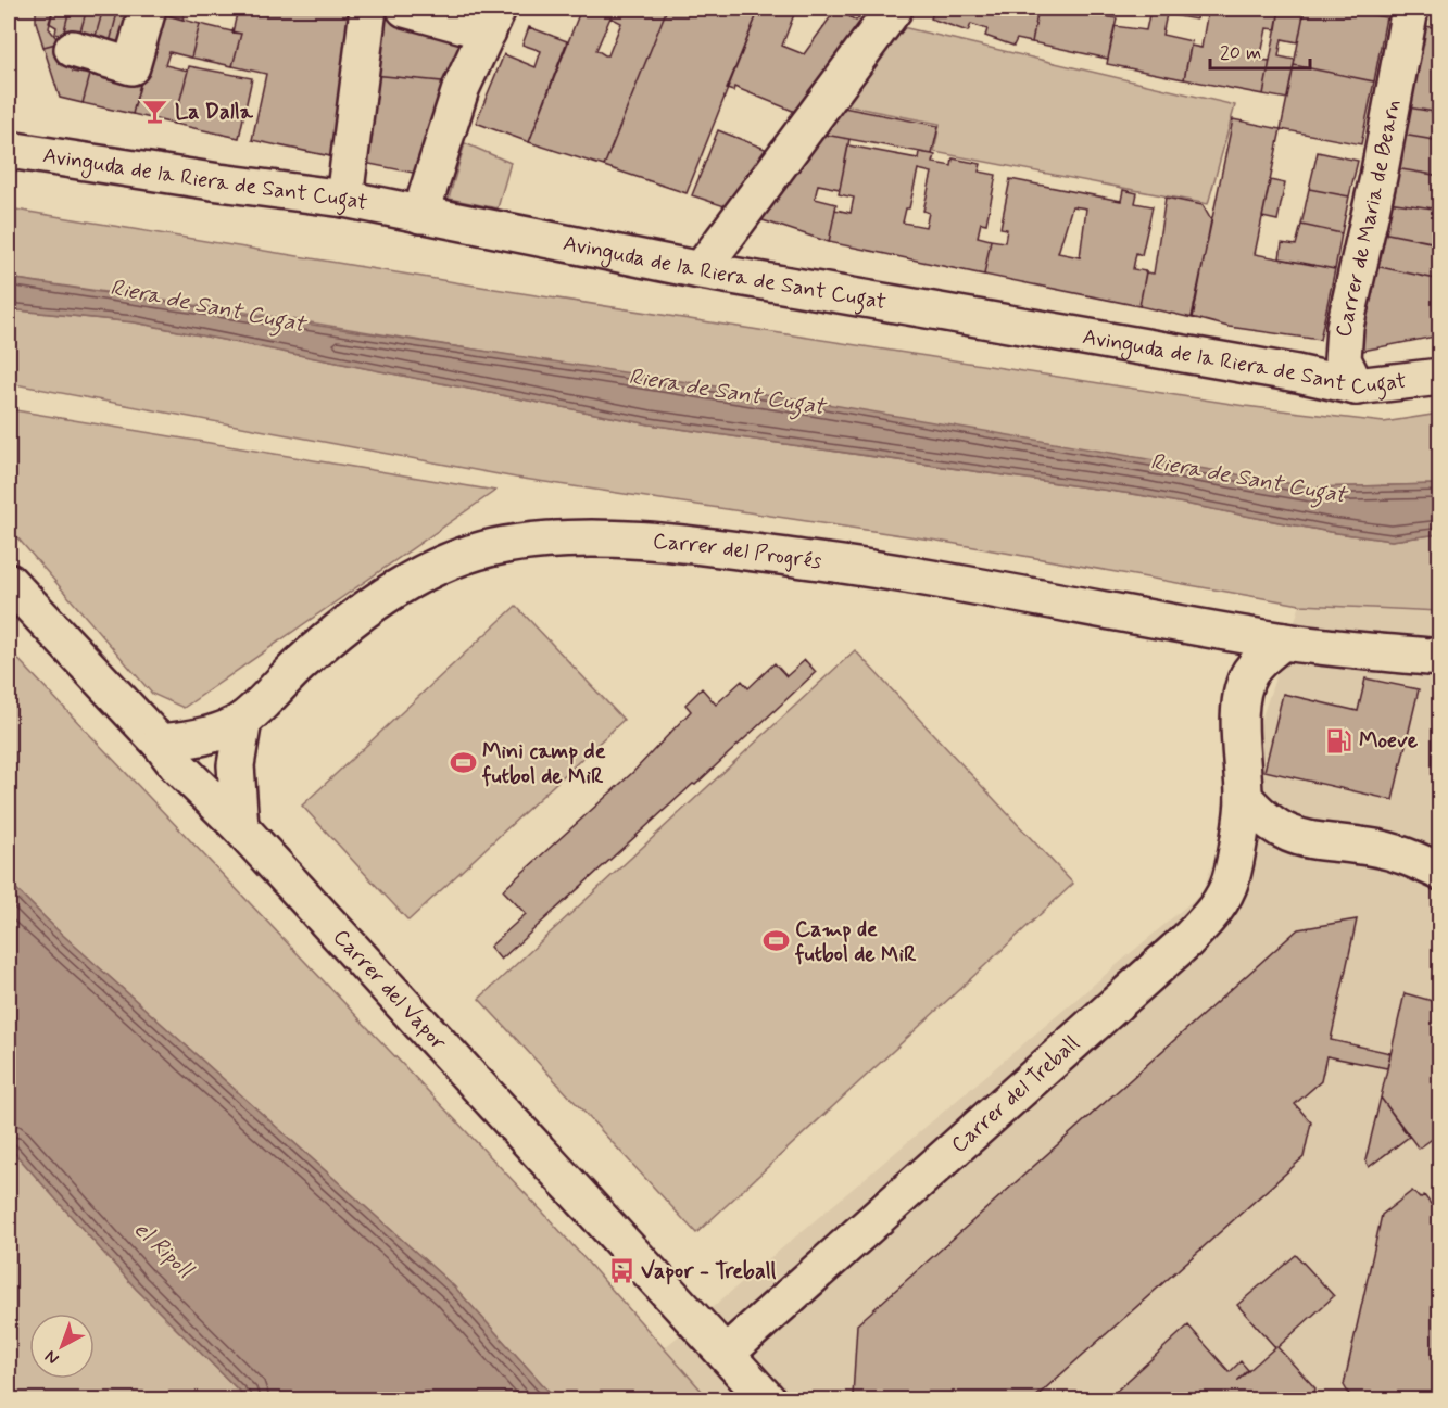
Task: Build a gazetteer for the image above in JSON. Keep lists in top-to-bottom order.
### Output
{
  "streets": {
    "street": [
      "Avinguda de la Riera de Sant Cugat",
      "Carrer de Maria de Bearn",
      "Carrer del Progrés",
      "Carrer del Vapor",
      "Carrer del Treball"
    ]
  },
  "crossings": [
    ["Avinguda de la Riera de Sant Cugat", "Carrer de Maria de Bearn"],
    ["Carrer del Progrés", "Carrer del Vapor"],
    ["Carrer del Progrés", "Carrer del Treball"],
    ["Carrer del Vapor", "Carrer del Treball"]
  ],
  "water": ["Riera de Sant Cugat", "el Ripoll"],
  "places": {
    "bar": ["La Dalla"],
    "fuel station": ["Moeve"],
    "sports": ["Mini camp de futbol de MiR", "Camp de futbol de MiR"],
    "bus stop": ["Vapor - Treball"]
  },
  "scale_bar": "20 m",
  "north": "bottom left"
}
